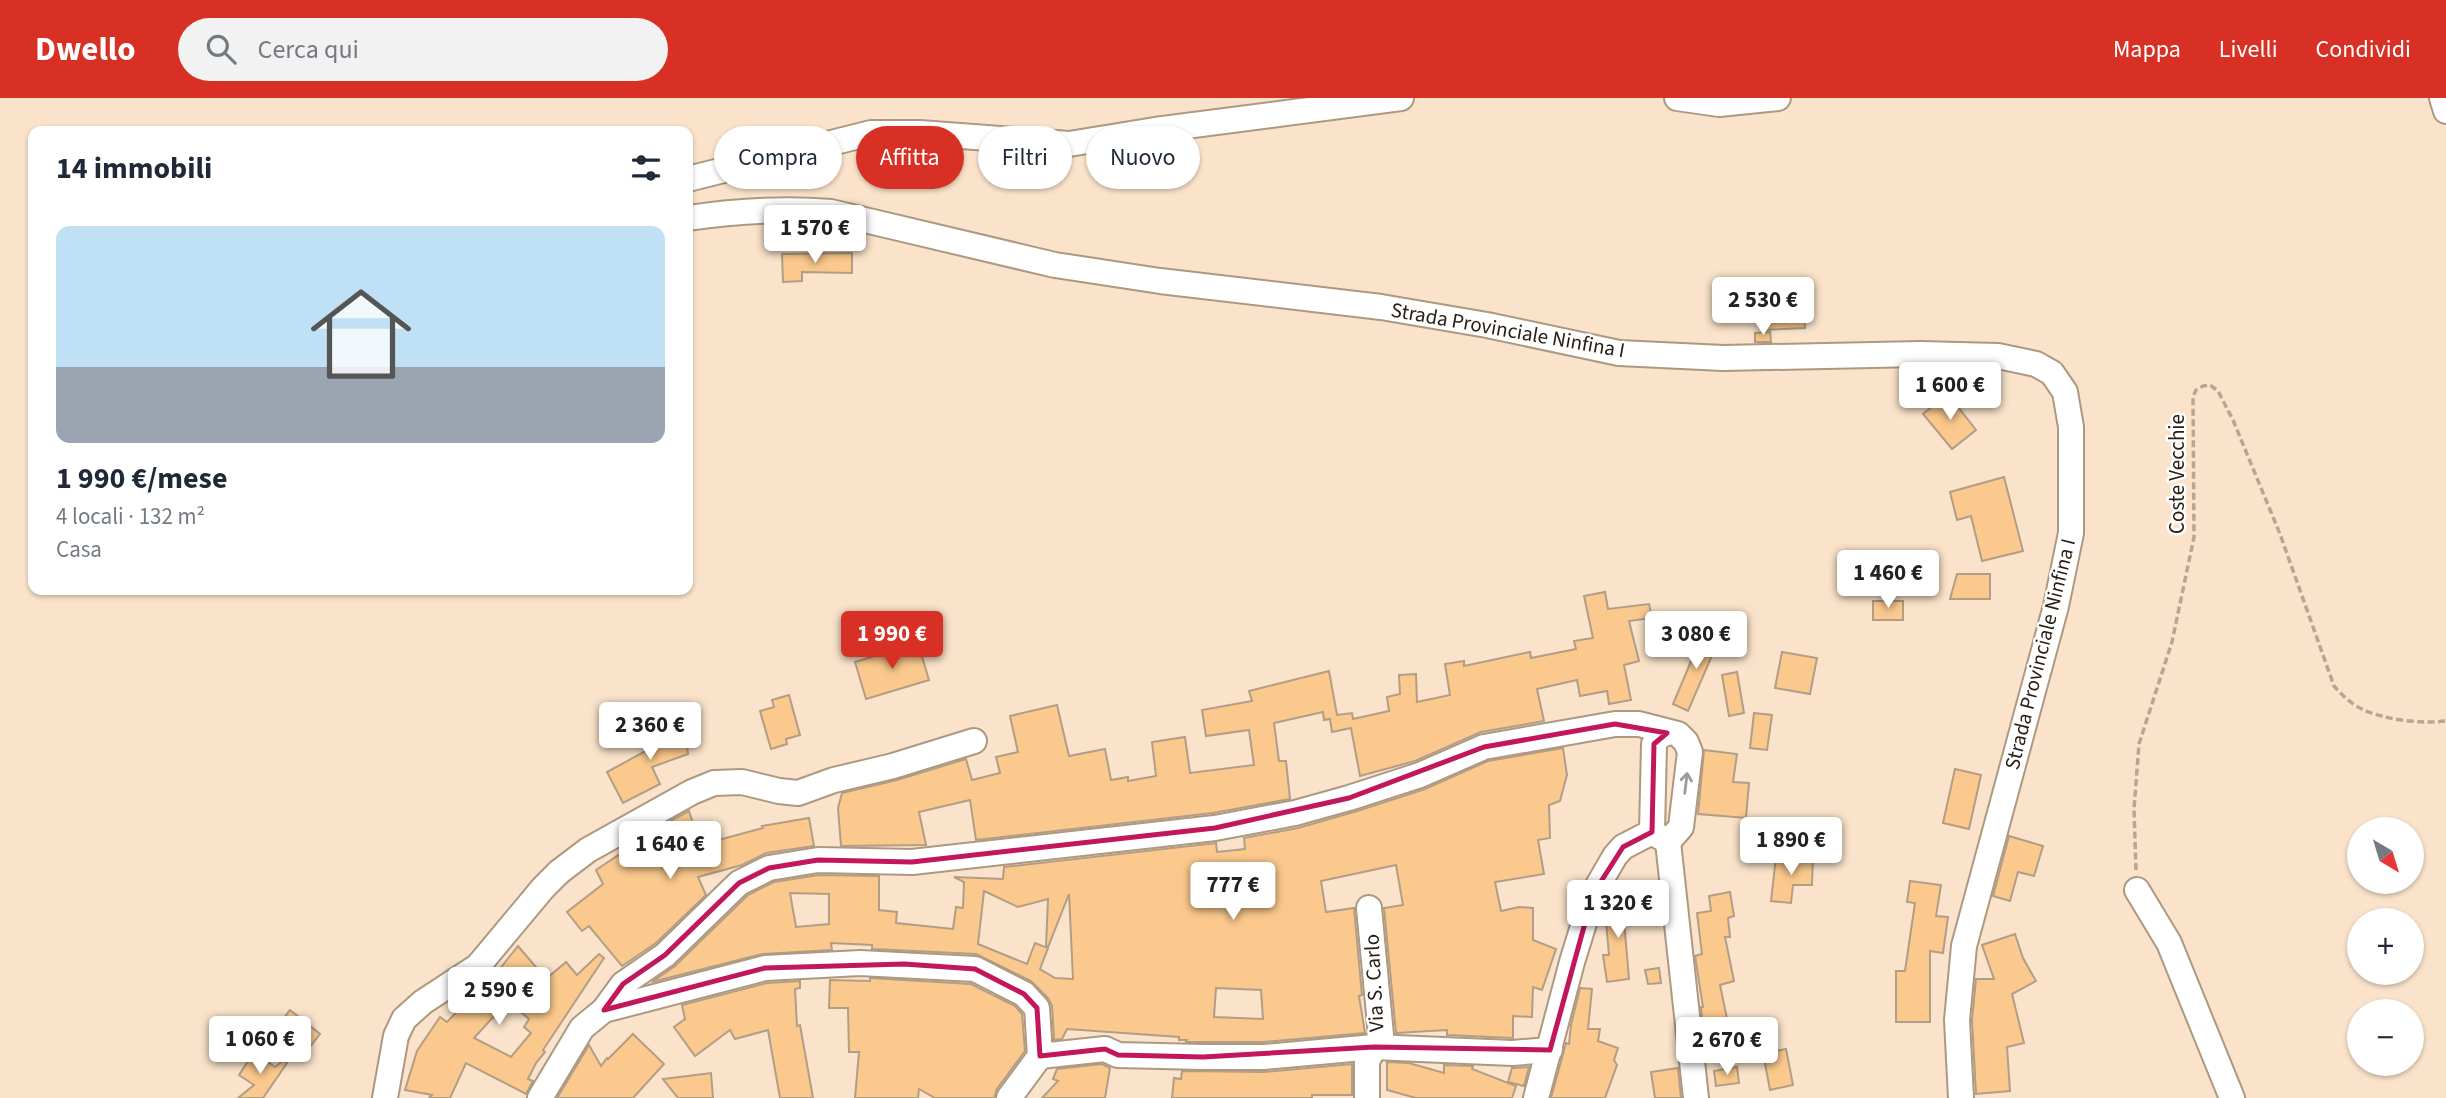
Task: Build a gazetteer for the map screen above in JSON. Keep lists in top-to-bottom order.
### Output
{
  "streets": {
    "street": ["Strada Provinciale Ninfina I", "Via S. Carlo"],
    "path": ["Coste Vecchie"]
  },
  "north": "bottom right",
  "page": {
    "header": "Dwello",
    "search": "Cerca qui",
    "nav": ["Mappa", "Livelli", "Condividi"],
    "chip": [
      "Compra",
      "Affitta",
      "Filtri",
      "Nuovo"
    ],
    "heading": "14 immobili",
    "price": [
      "1 570 €",
      "2 530 €",
      "1 600 €",
      "1 460 €",
      "1 990 €",
      "3 080 €",
      "2 360 €",
      "1 890 €",
      "1 640 €",
      "777 €",
      "1 320 €",
      "2 590 €",
      "1 060 €",
      "2 670 €"
    ],
    "list": [
      {
        "name": "1 990 €/mese",
        "note": "4 locali · 132 m² · Casa"
      }
    ],
    "map_buttons": ["+", "−"]
  }
}
